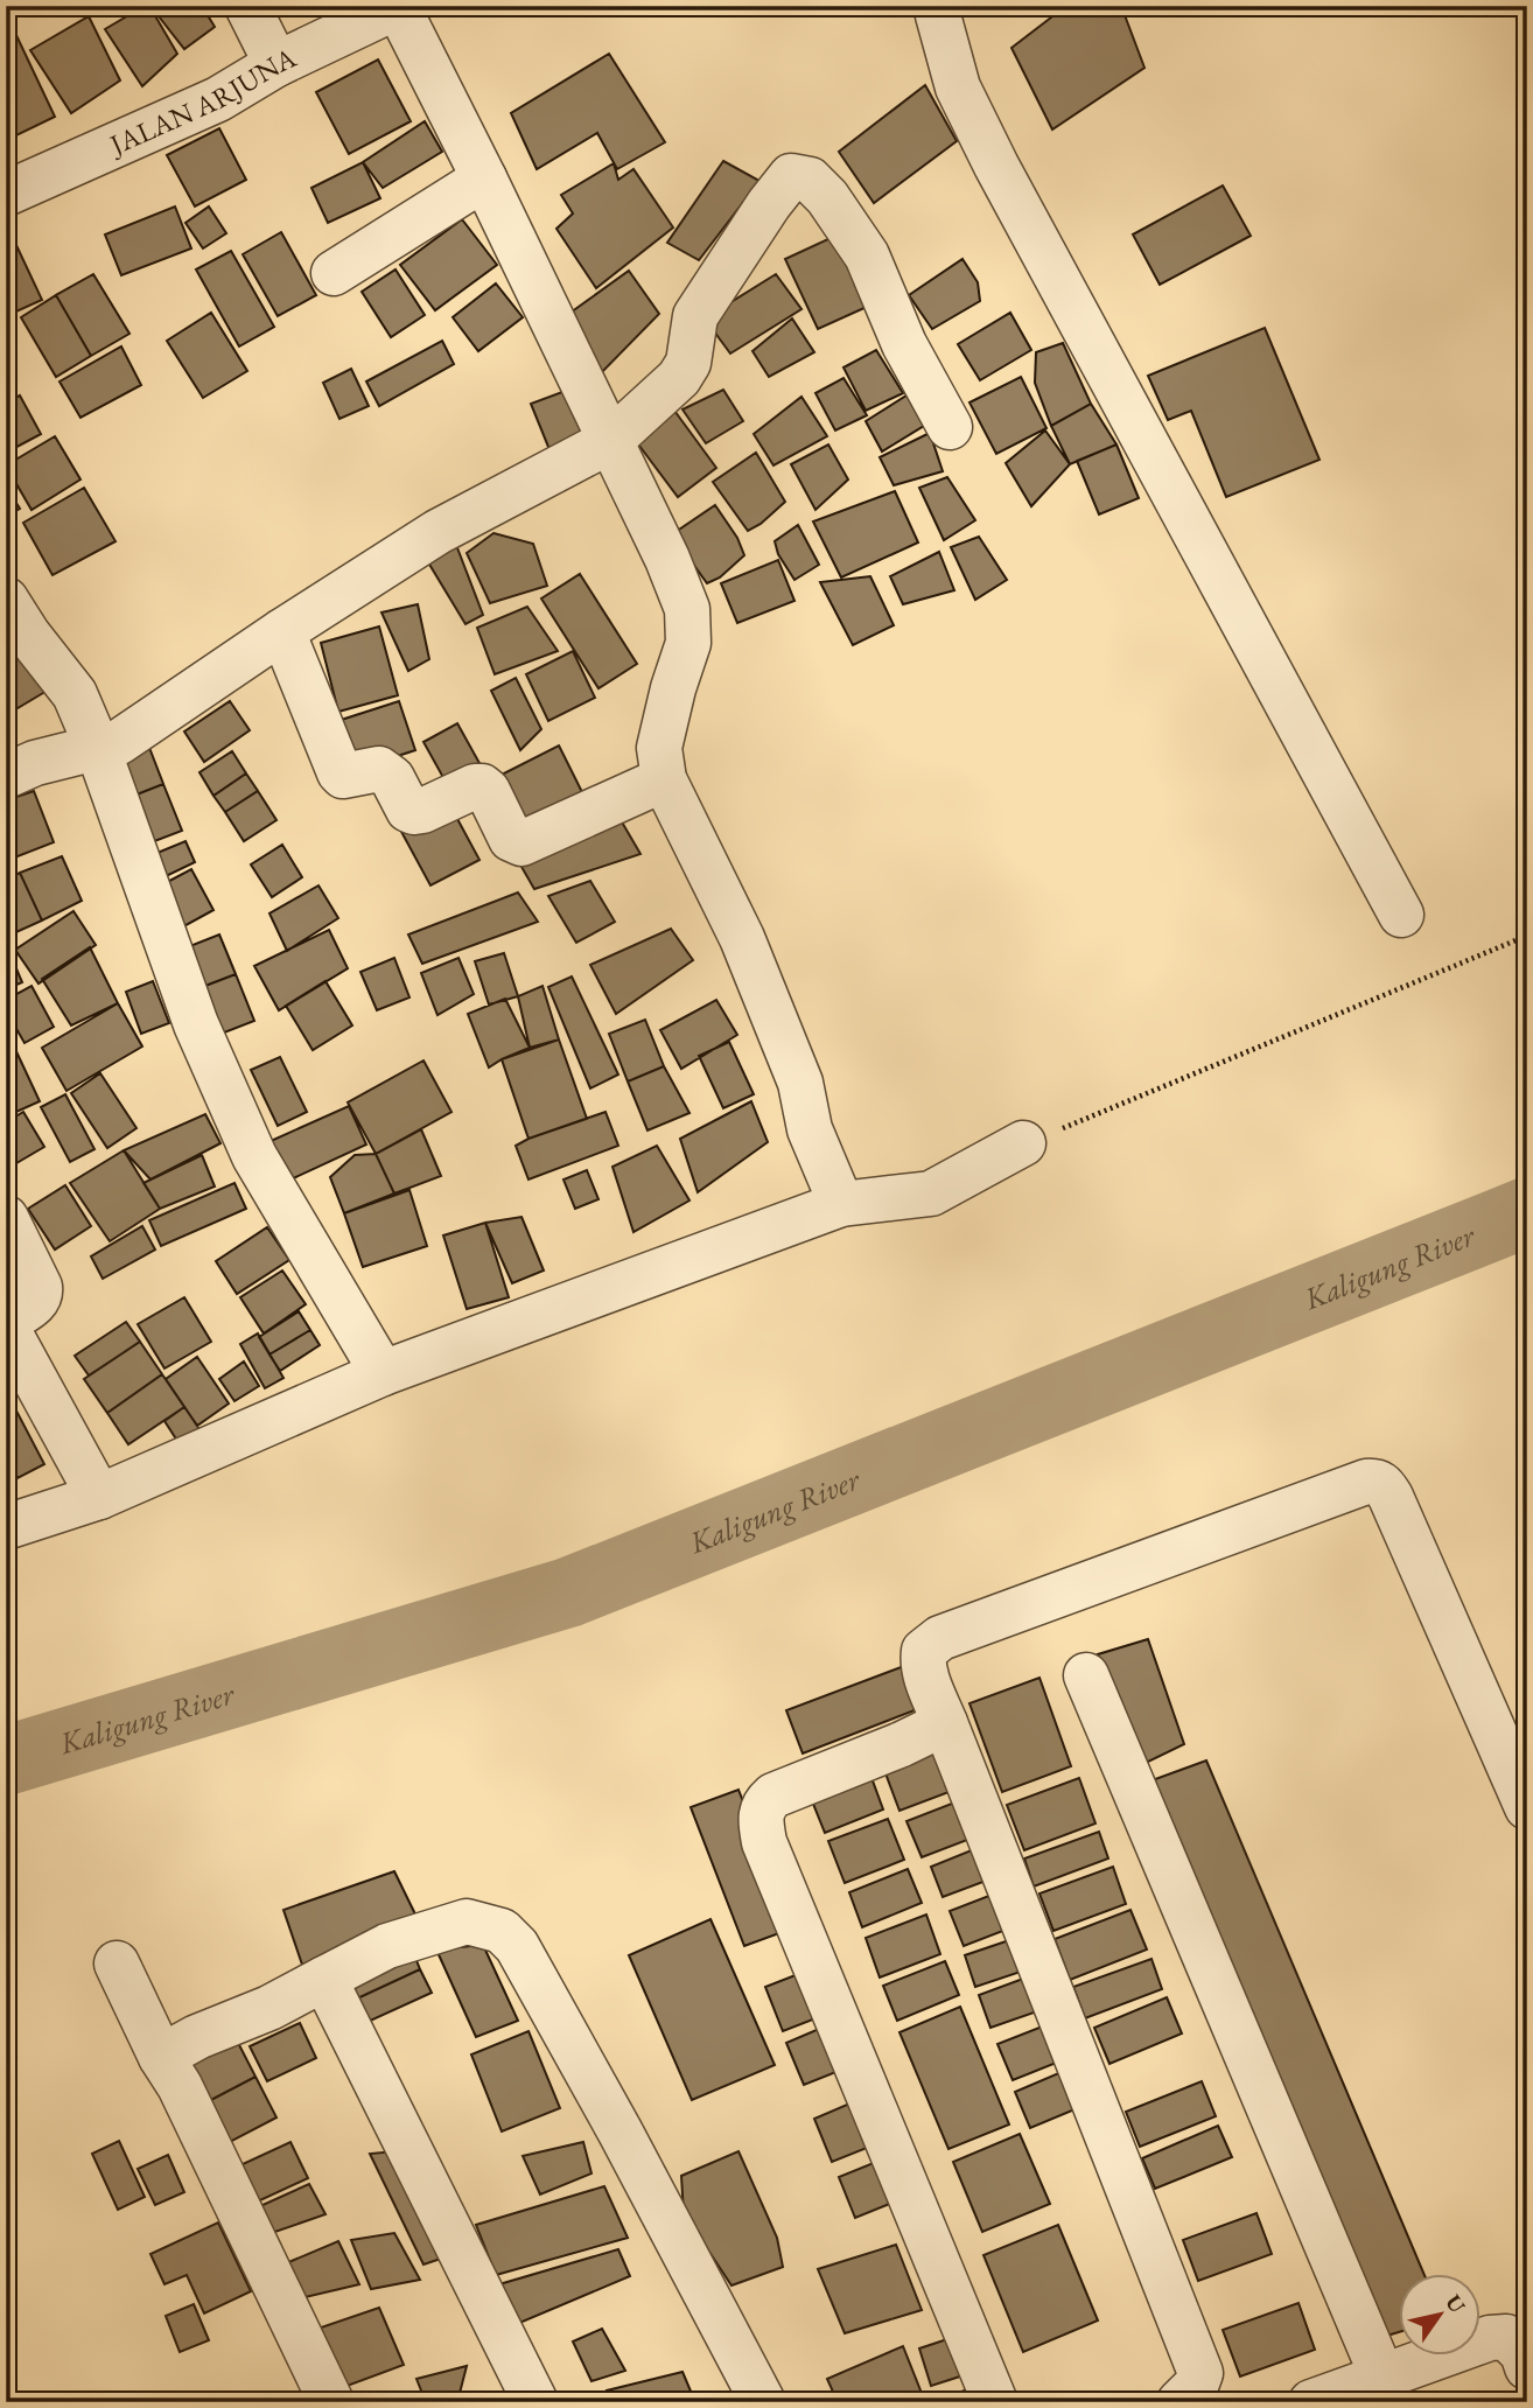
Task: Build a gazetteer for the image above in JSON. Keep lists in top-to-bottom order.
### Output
{
  "streets": {
    "street": ["JALAN ARJUNA"]
  },
  "water": ["Kaligung River"],
  "north": "top right"
}
